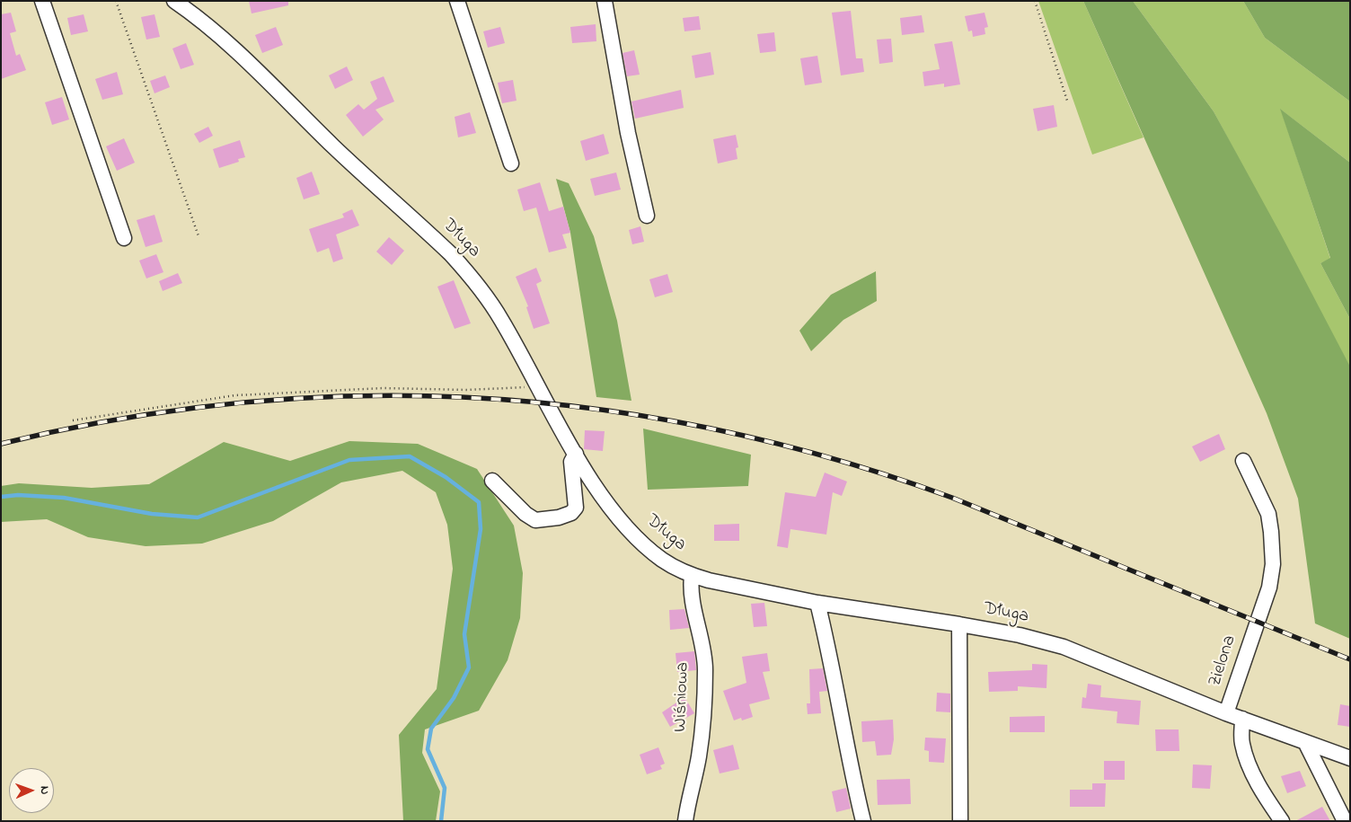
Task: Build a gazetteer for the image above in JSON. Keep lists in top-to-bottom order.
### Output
{
  "streets": {
    "street": ["Długa", "Zielona", "Wiśniowa"]
  },
  "crossings": [
    ["Długa", "Zielona"],
    ["Długa", "Wiśniowa"]
  ],
  "north": "right"
}
